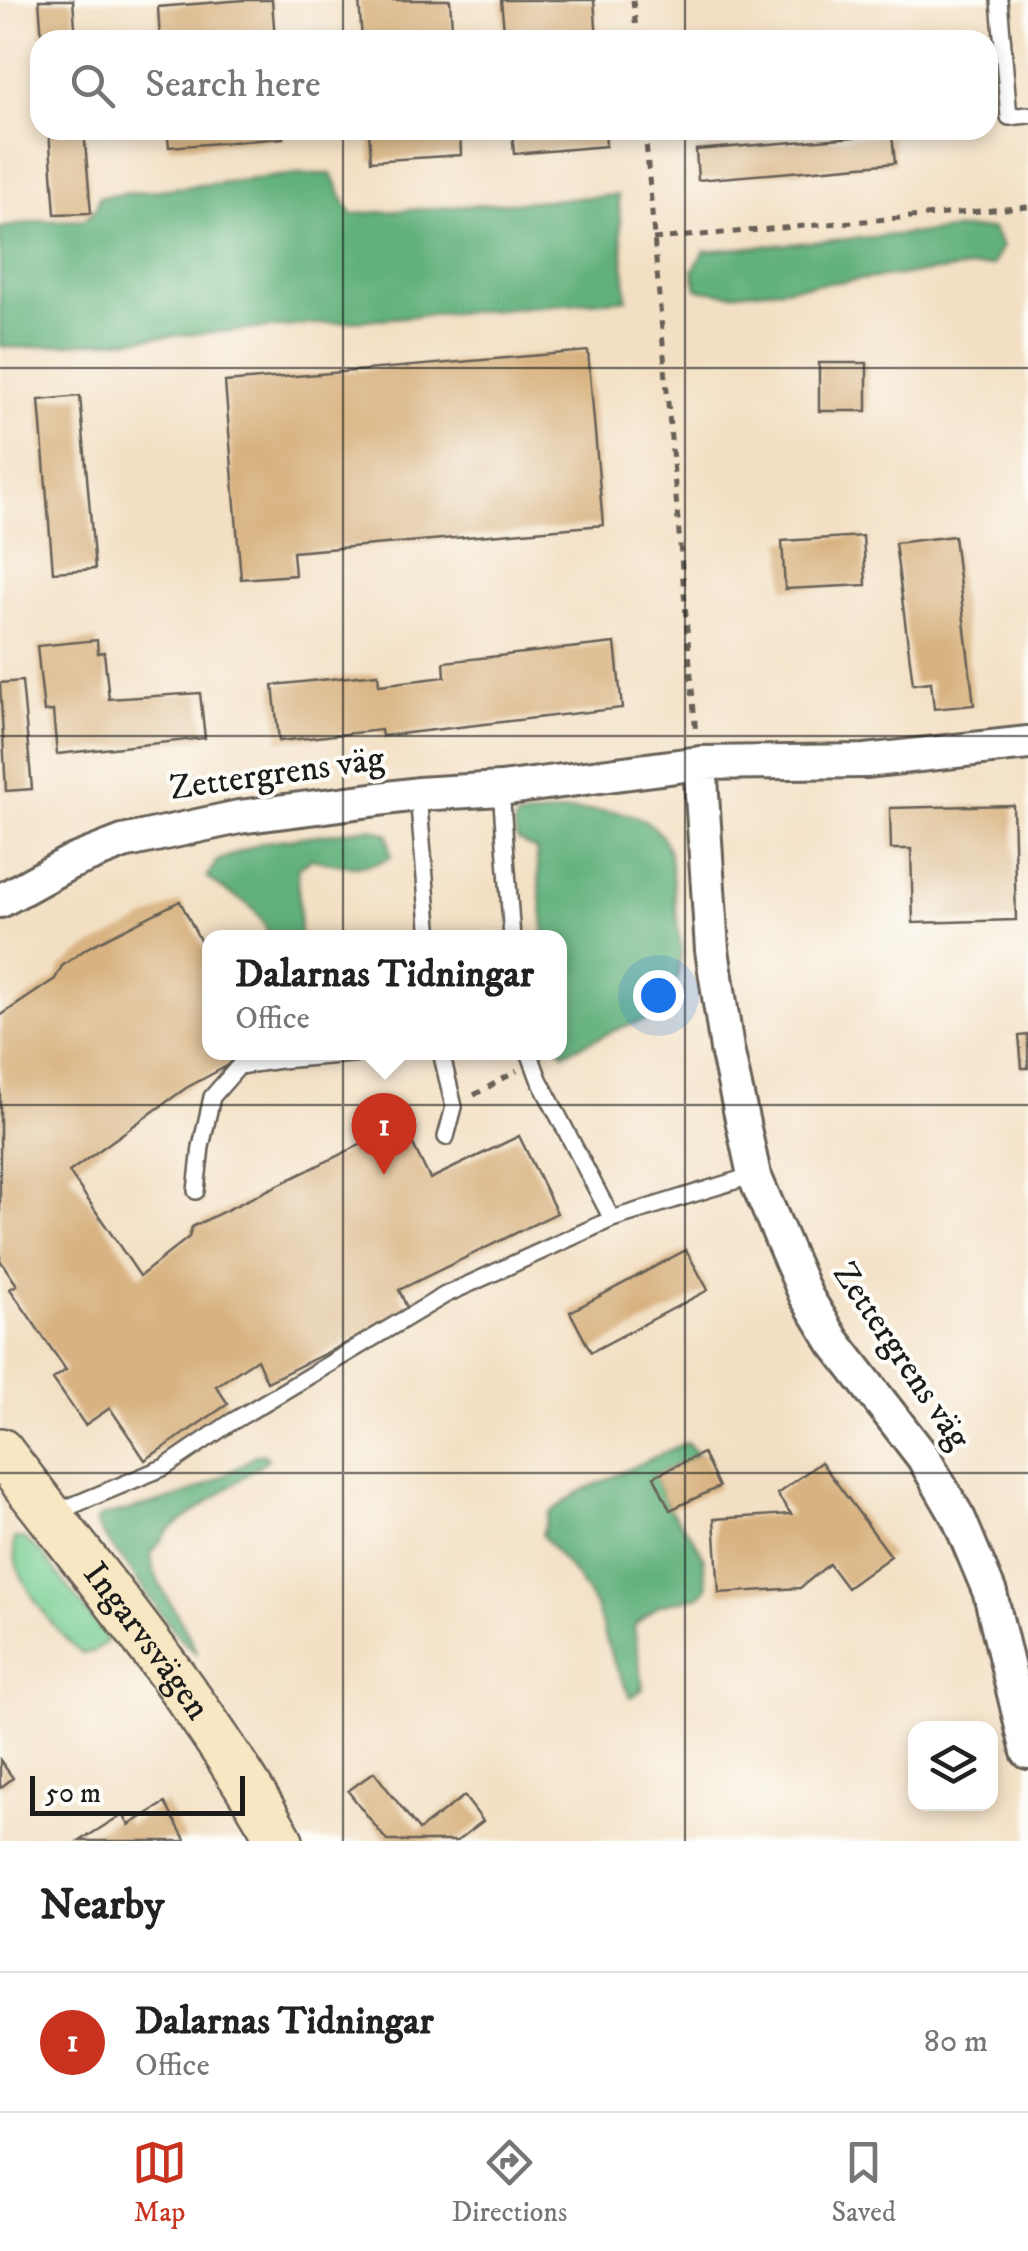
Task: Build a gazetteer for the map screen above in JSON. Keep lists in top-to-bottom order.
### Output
{
  "streets": {
    "street": ["Zettergrens väg", "Ingarvsvägen"]
  },
  "scale_bar": "50 m",
  "page": {
    "search": "Search here",
    "popup": ["Dalarnas Tidningar", "Office"],
    "pins": "1",
    "scale": "50 m",
    "heading": "Nearby",
    "list": [
      {
        "mark": "1",
        "name": "Dalarnas Tidningar",
        "note": "Office",
        "value": "80 m"
      }
    ],
    "nav": ["Map", "Directions", "Saved"]
  }
}
